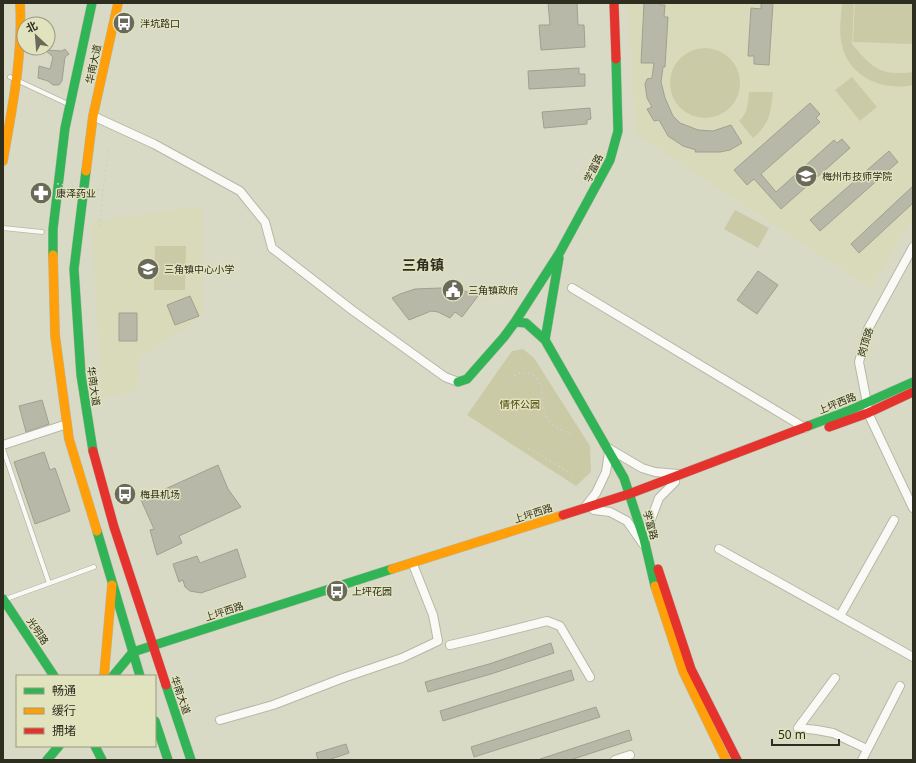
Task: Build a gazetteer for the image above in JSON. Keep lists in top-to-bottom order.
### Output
{
  "streets": {
    "street": [
      "华南大道",
      "学富路",
      "岗顶路",
      "上坪西路",
      "光明路"
    ]
  },
  "crossings": [
    ["华南大道", "上坪西路"],
    ["学富路", "上坪西路"],
    ["岗顶路", "上坪西路"]
  ],
  "districts": ["三角镇"],
  "parks": ["情怀公园"],
  "places": {
    "bus stop": ["泮坑路口", "梅县机场", "上坪花园"],
    "school or university": ["梅州市技师学院", "三角镇中心小学"],
    "pharmacy": ["康泽药业"],
    "public building": ["三角镇政府"]
  },
  "legend": ["畅通", "缓行", "拥堵"],
  "scale_bar": "50 m",
  "north": "top left"
}
